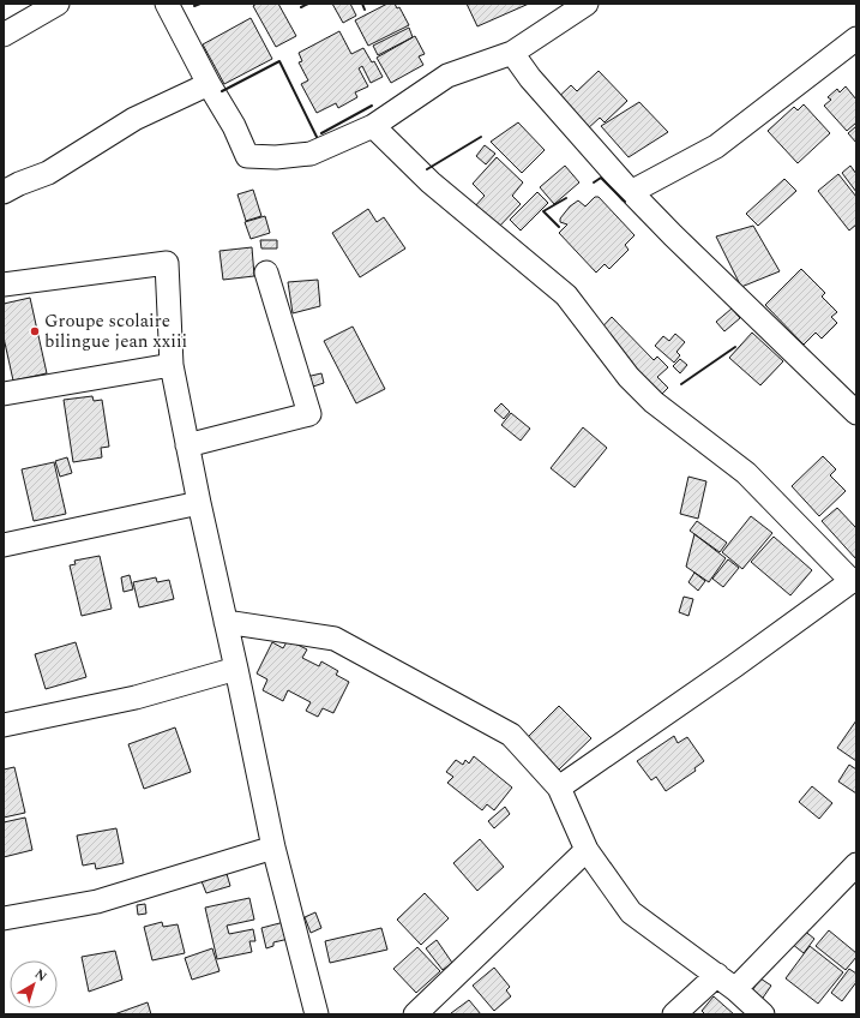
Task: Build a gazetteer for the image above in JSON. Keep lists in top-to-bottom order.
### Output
{
  "places": ["Groupe scolaire bilingue jean xxiii"],
  "north": "top right"
}
